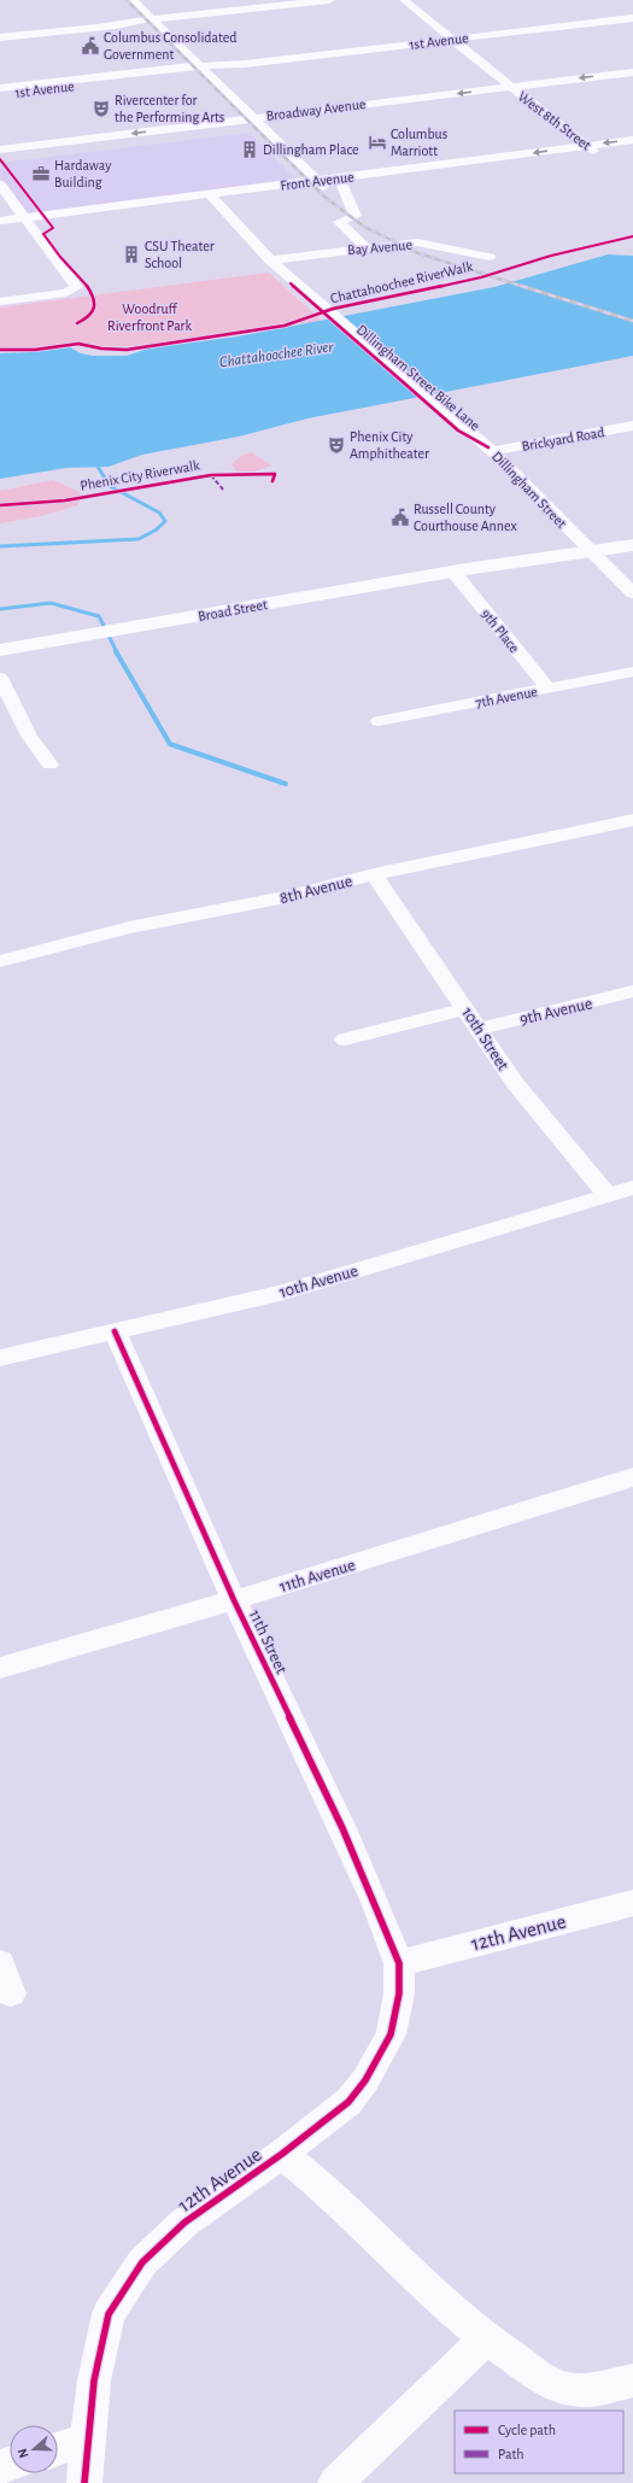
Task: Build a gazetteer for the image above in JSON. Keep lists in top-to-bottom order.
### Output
{
  "streets": {
    "main road": ["Broad Street"],
    "street": [
      "1st Avenue",
      "Broadway Avenue",
      "West 8th Street",
      "Front Avenue",
      "Bay Avenue",
      "Brickyard Road",
      "Dillingham Street",
      "9th Place",
      "7th Avenue",
      "8th Avenue",
      "9th Avenue",
      "10th Street",
      "10th Avenue",
      "11th Avenue",
      "11th Street",
      "12th Avenue"
    ],
    "cycle path": ["Chattahoochee RiverWalk", "Dillingham Street Bike Lane", "Phenix City Riverwalk"]
  },
  "crossings": [
    ["1st Avenue", "West 8th Street"],
    ["Broadway Avenue", "West 8th Street"],
    ["West 8th Street", "Front Avenue"],
    ["Front Avenue", "Dillingham Street"],
    ["Bay Avenue", "Dillingham Street"],
    ["Brickyard Road", "Dillingham Street"],
    ["Dillingham Street", "Broad Street"],
    ["Broad Street", "9th Place"],
    ["9th Place", "7th Avenue"],
    ["8th Avenue", "10th Street"],
    ["9th Avenue", "10th Street"],
    ["10th Street", "10th Avenue"],
    ["10th Avenue", "11th Street"],
    ["11th Avenue", "11th Street"],
    ["11th Street", "12th Avenue"]
  ],
  "water": ["Chattahoochee River"],
  "parks": ["Woodruff Riverfront Park"],
  "places": {
    "public building": ["Columbus Consolidated Government", "Russell County Courthouse Annex"],
    "theatre": ["Rivercenter for the Performing Arts", "Phenix City Amphitheater"],
    "hotel": ["Columbus Marriott"],
    "building": ["Dillingham Place", "CSU Theater School"],
    "office": ["Hardaway Building"]
  },
  "legend": ["Cycle path", "Path"],
  "north": "left"
}
